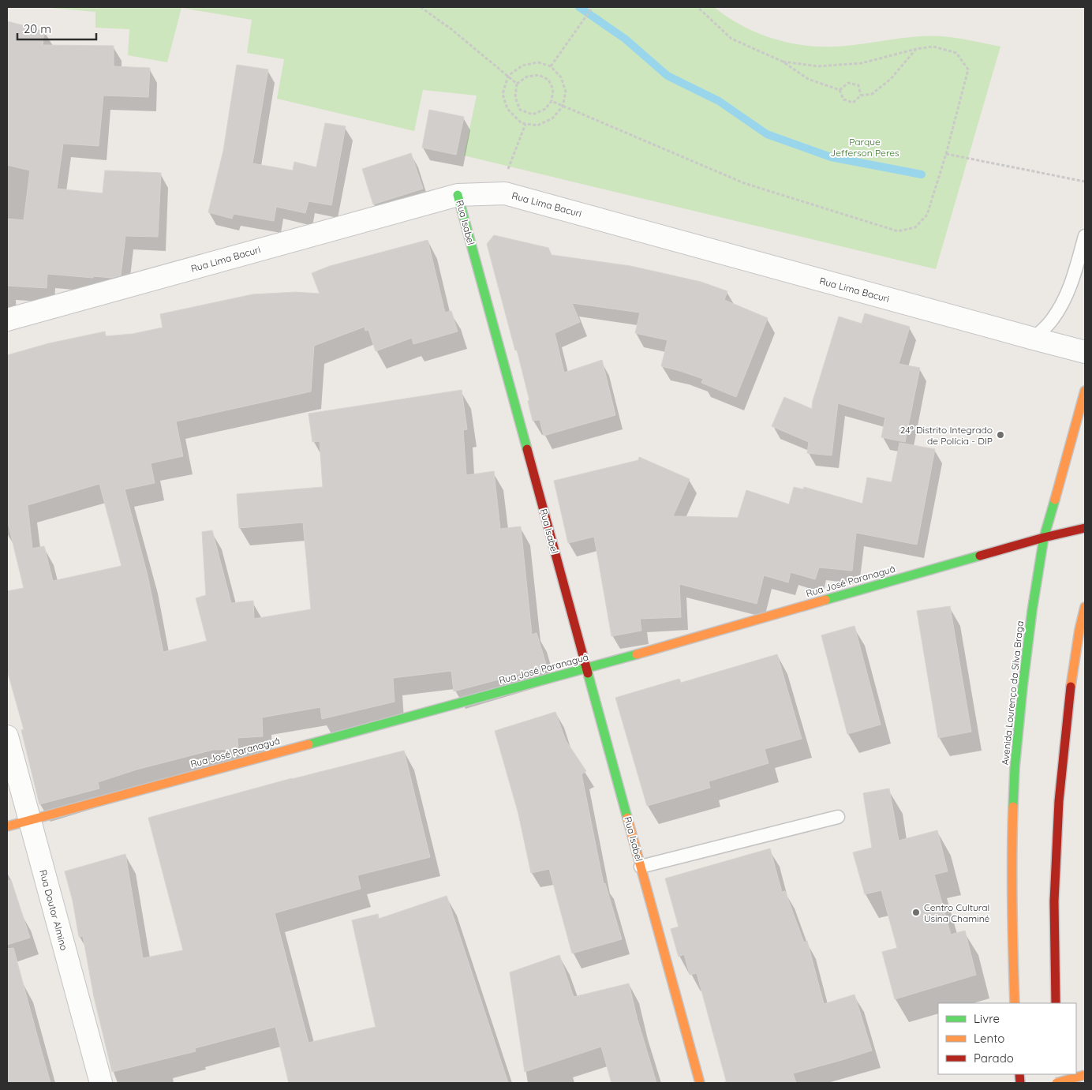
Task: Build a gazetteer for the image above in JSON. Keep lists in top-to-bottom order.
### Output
{
  "streets": {
    "street": [
      "Rua Lima Bacuri",
      "Rua Isabel",
      "Rua José Paranaguá",
      "Avenida Lourenço da Silva Braga",
      "Rua Doutor Almino"
    ]
  },
  "crossings": [
    ["Rua Lima Bacuri", "Rua Isabel"],
    ["Rua Isabel", "Rua José Paranaguá"],
    ["Rua José Paranaguá", "Avenida Lourenço da Silva Braga"],
    ["Rua José Paranaguá", "Rua Doutor Almino"]
  ],
  "parks": ["Parque Jefferson Peres"],
  "places": ["24º Distrito Integrado de Polícia - DIP", "Centro Cultural Usina Chaminé"],
  "legend": ["Livre", "Lento", "Parado"],
  "scale_bar": "20 m"
}
